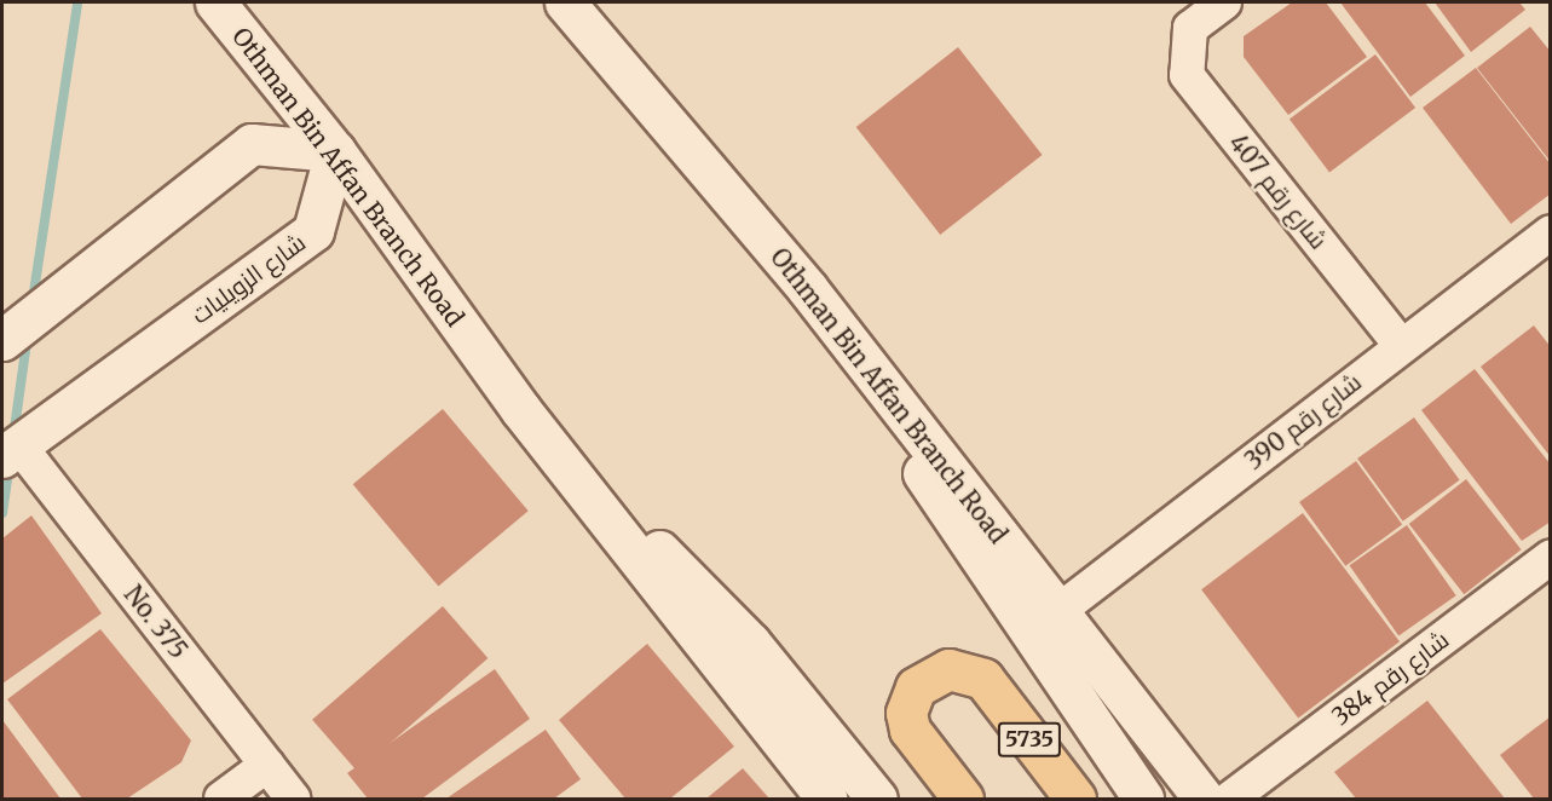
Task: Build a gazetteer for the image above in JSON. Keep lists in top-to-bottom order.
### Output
{
  "streets": {
    "main road": ["Othman Bin Affan Branch Road", "شارع الزويليات", "5735"],
    "street": [
      "شارع رقم 407",
      "شارع رقم 390",
      "No. 375",
      "شارع رقم 384"
    ]
  },
  "crossings": [
    ["Othman Bin Affan Branch Road", "شارع الزويليات"],
    ["Othman Bin Affan Branch Road", "شارع رقم 390"],
    ["شارع رقم 407", "شارع رقم 390"],
    ["شارع الزويليات", "No. 375"]
  ]
}
